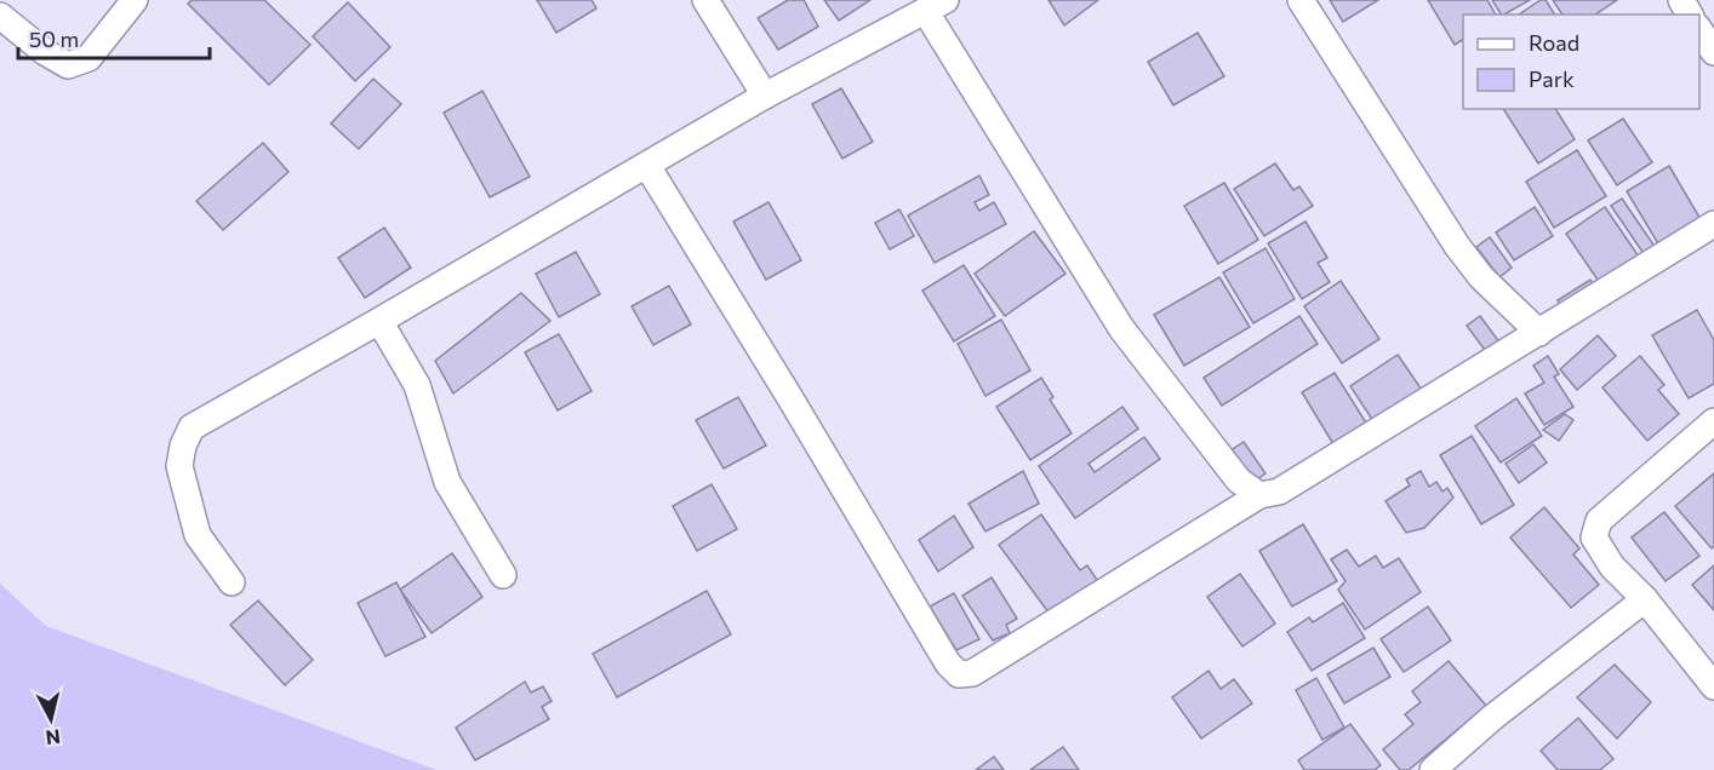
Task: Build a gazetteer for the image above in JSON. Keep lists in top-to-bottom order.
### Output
{
  "legend": ["Road", "Park"],
  "scale_bar": "50 m",
  "north": "bottom"
}
